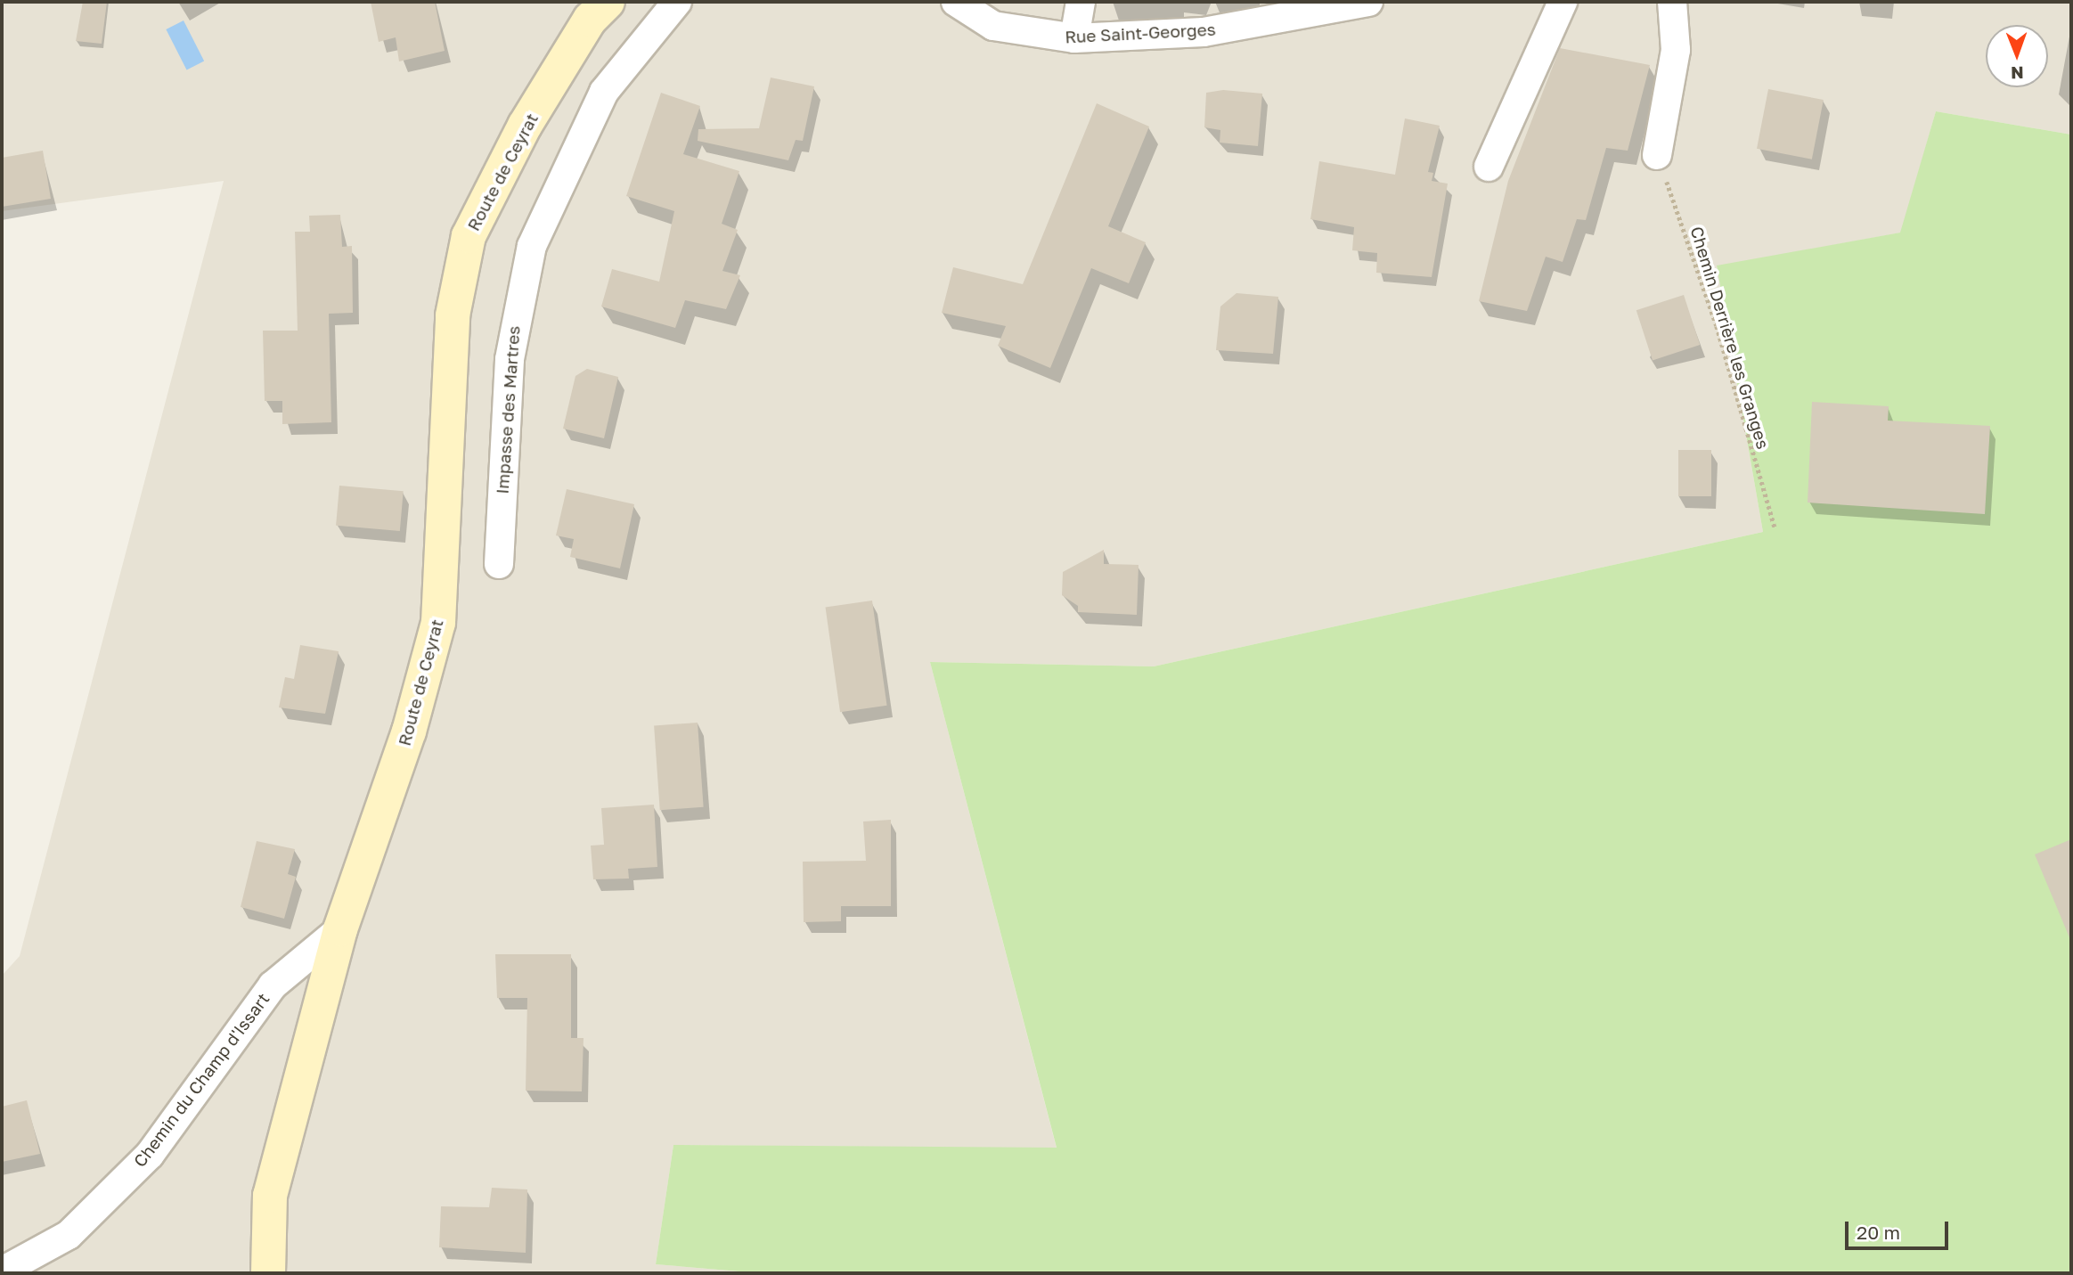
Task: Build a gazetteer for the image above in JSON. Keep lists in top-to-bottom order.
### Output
{
  "streets": {
    "street": [
      "Rue Saint-Georges",
      "Route de Ceyrat",
      "Impasse des Martres",
      "Chemin du Champ d'Issart"
    ],
    "path": ["Chemin Derrière les Granges"]
  },
  "crossings": [
    ["Route de Ceyrat", "Chemin du Champ d'Issart"]
  ],
  "scale_bar": "20 m",
  "north": "bottom"
}
